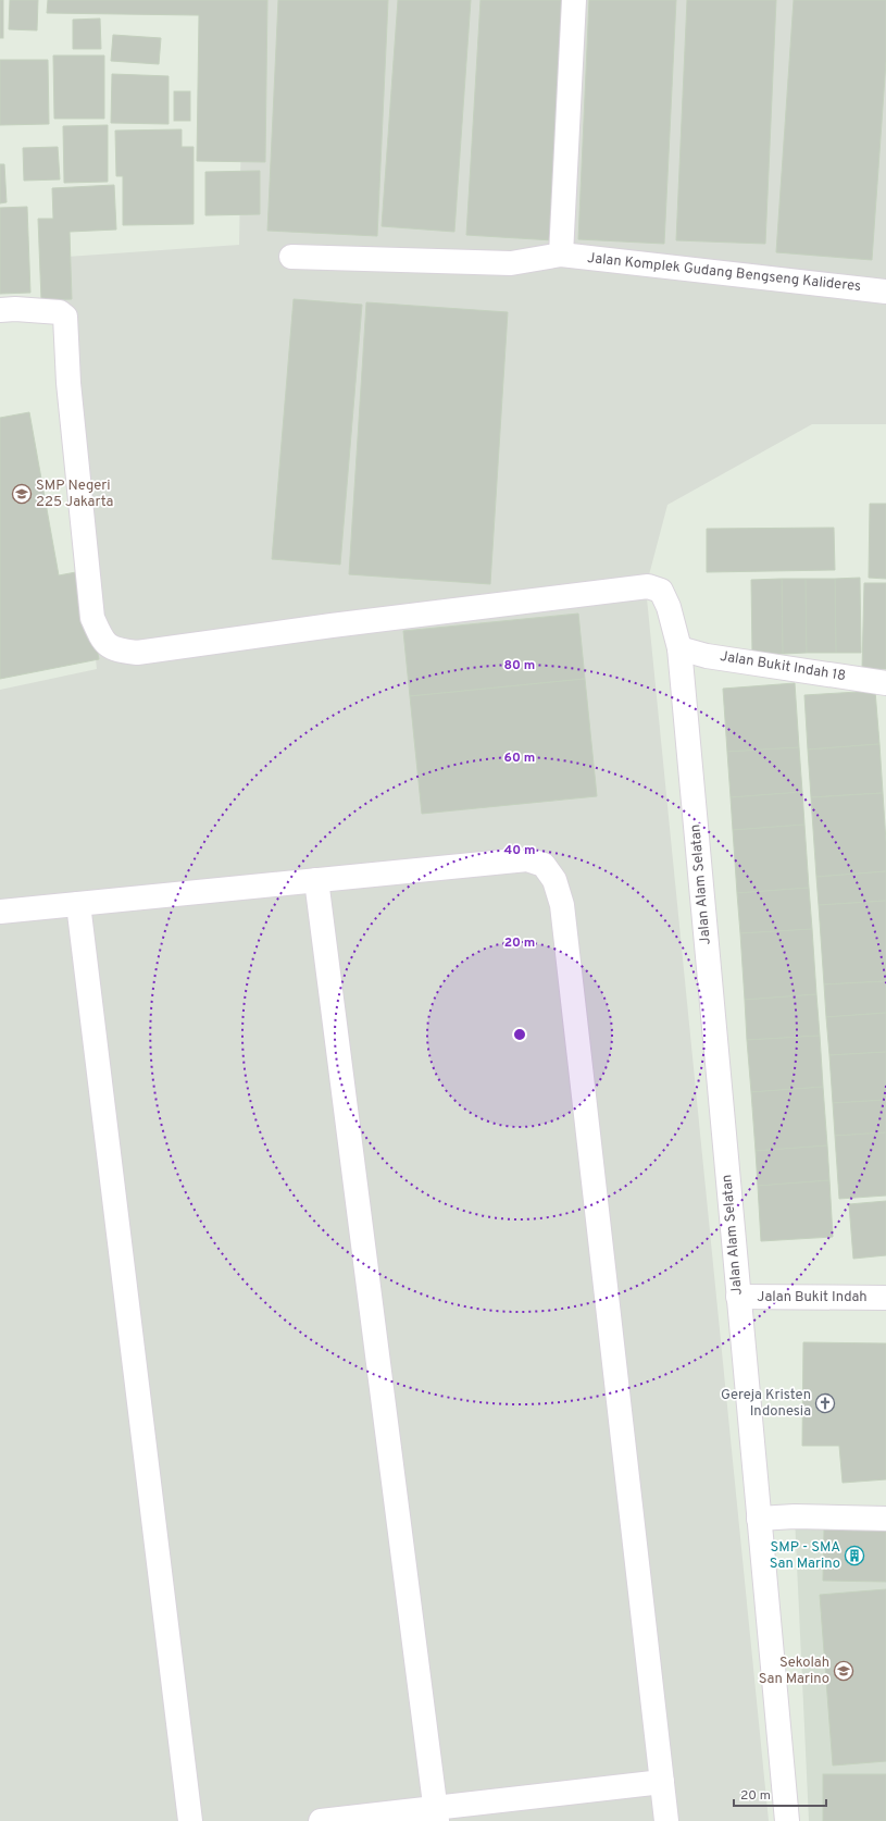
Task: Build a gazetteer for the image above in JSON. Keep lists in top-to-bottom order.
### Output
{
  "streets": {
    "street": [
      "Jalan Komplek Gudang Bengseng Kalideres",
      "Jalan Bukit Indah 18",
      "Jalan Alam Selatan",
      "Jalan Bukit Indah"
    ]
  },
  "crossings": [
    ["Jalan Bukit Indah 18", "Jalan Alam Selatan"],
    ["Jalan Alam Selatan", "Jalan Bukit Indah"]
  ],
  "places": {
    "school or university": ["SMP Negeri 225 Jakarta", "Sekolah San Marino"],
    "church": ["Gereja Kristen Indonesia"],
    "building": ["SMP - SMA San Marino"]
  },
  "scale_bar": "20 m",
  "rings": [
    "80 m",
    "60 m",
    "40 m",
    "20 m"
  ]
}
